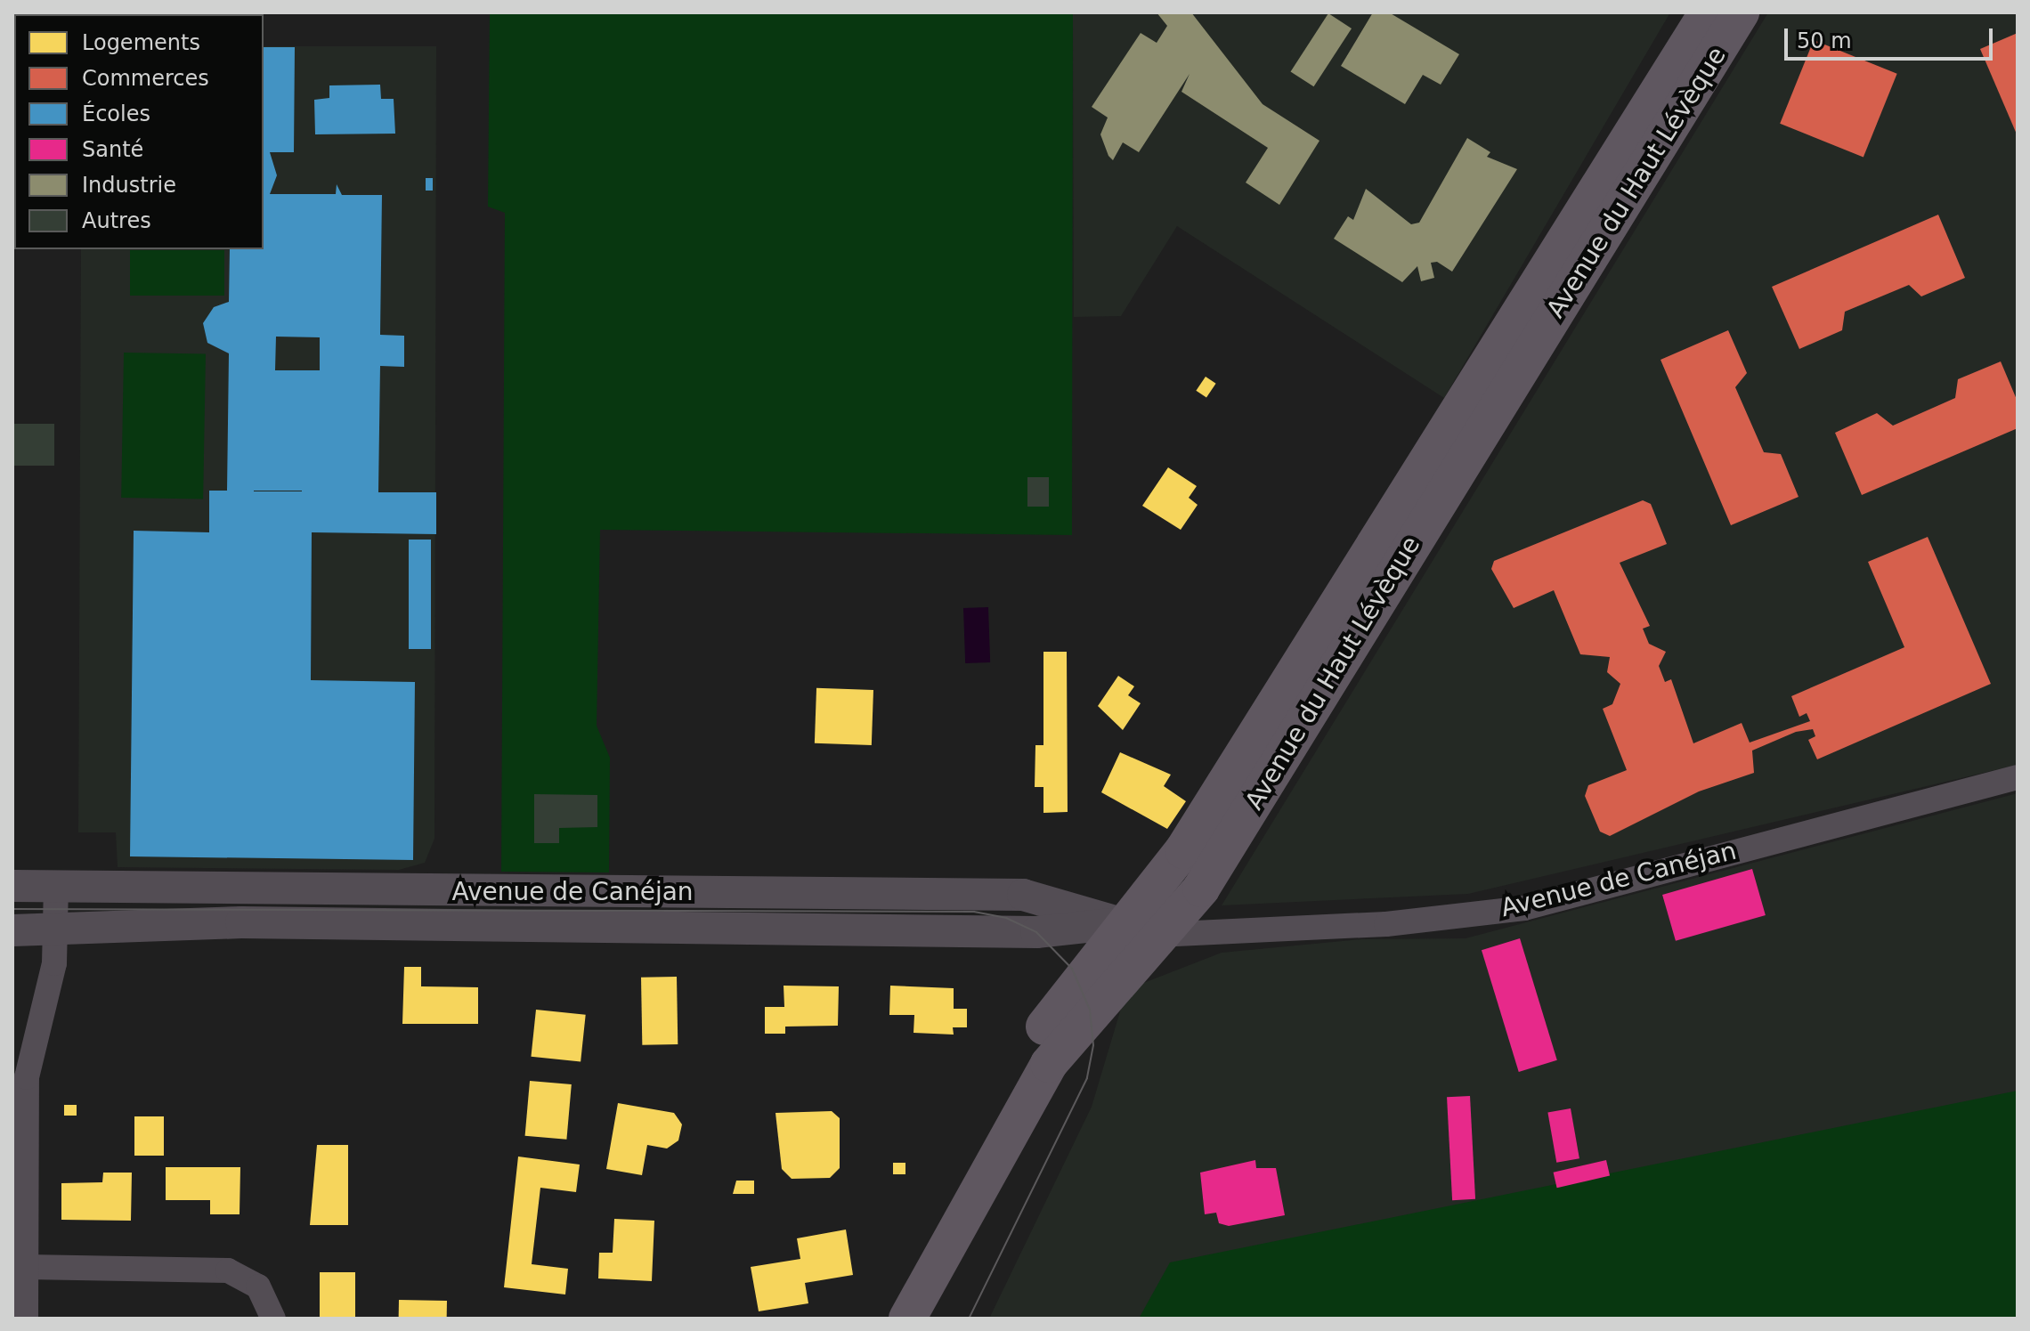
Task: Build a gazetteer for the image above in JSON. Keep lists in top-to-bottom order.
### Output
{
  "streets": {
    "main road": ["Avenue du Haut Lévèque"],
    "street": ["Avenue de Canéjan"]
  },
  "crossings": [
    ["Avenue du Haut Lévèque", "Avenue de Canéjan"]
  ],
  "legend": [
    "Logements",
    "Commerces",
    "Écoles",
    "Santé",
    "Industrie",
    "Autres"
  ],
  "scale_bar": "50 m"
}
